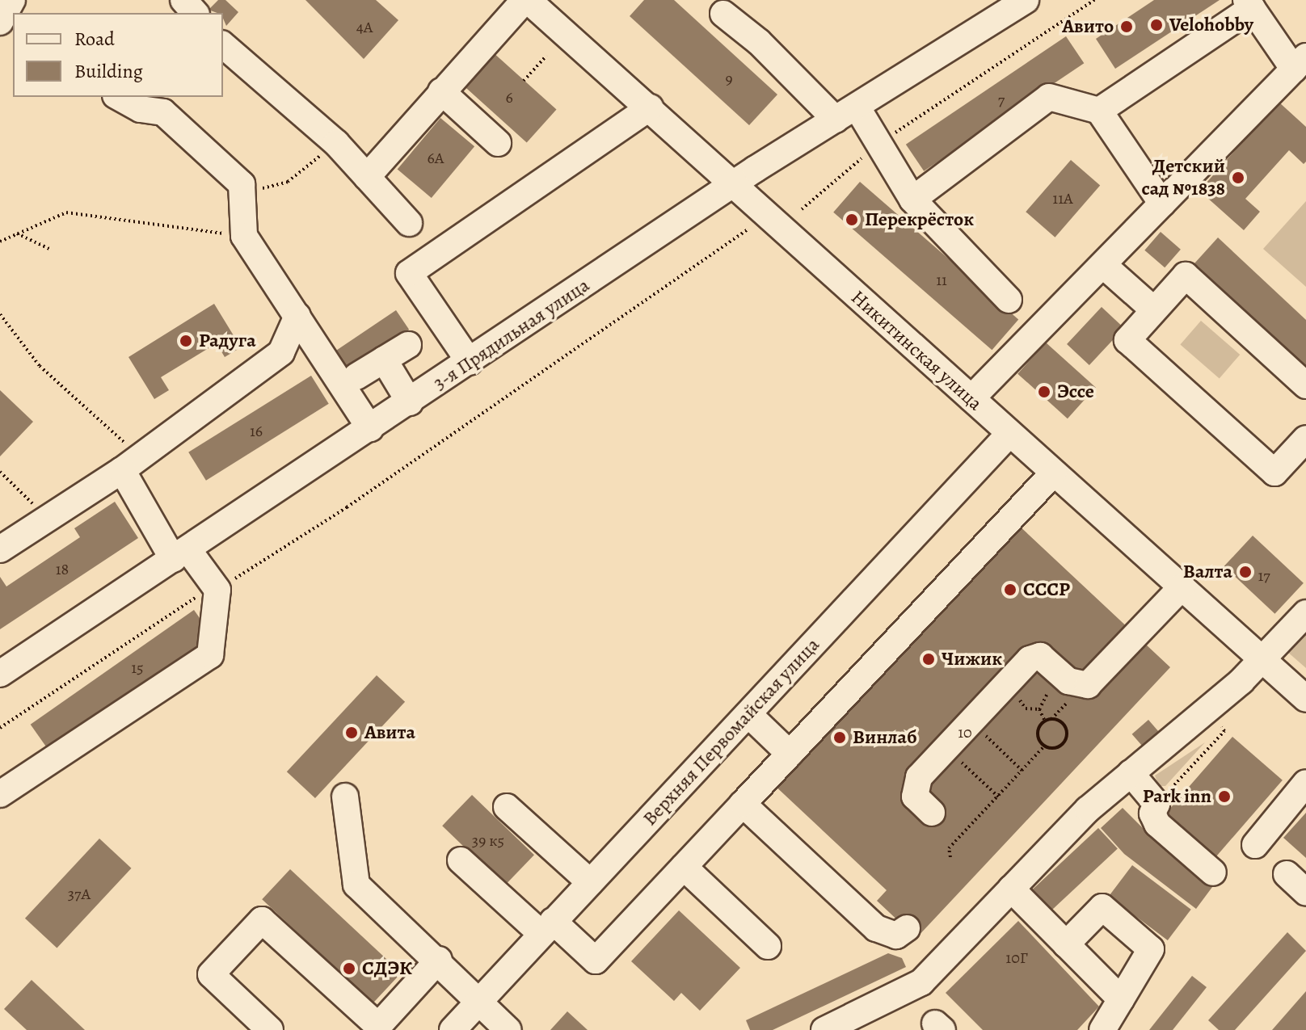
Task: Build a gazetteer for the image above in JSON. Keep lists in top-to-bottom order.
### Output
{
  "streets": {
    "street": ["3-я Прядильная улица", "Никитинская улица", "Верхняя Первомайская улица"]
  },
  "crossings": [
    ["3-я Прядильная улица", "Никитинская улица"],
    ["Никитинская улица", "Верхняя Первомайская улица"]
  ],
  "places": [
    "Velohobby",
    "Авито",
    "Детский сад №1838",
    "Перекрёсток",
    "Радуга",
    "Эссе",
    "Валта",
    "СССР",
    "Чижик",
    "Авита",
    "Винлаб",
    "Park inn",
    "СДЭК"
  ],
  "house_numbers": [
    "4А",
    "9",
    "6",
    "7",
    "6А",
    "11А",
    "11",
    "16",
    "18",
    "17",
    "15",
    "10",
    "39 к5",
    "37А",
    "10Г"
  ],
  "legend": ["Road", "Building"]
}
